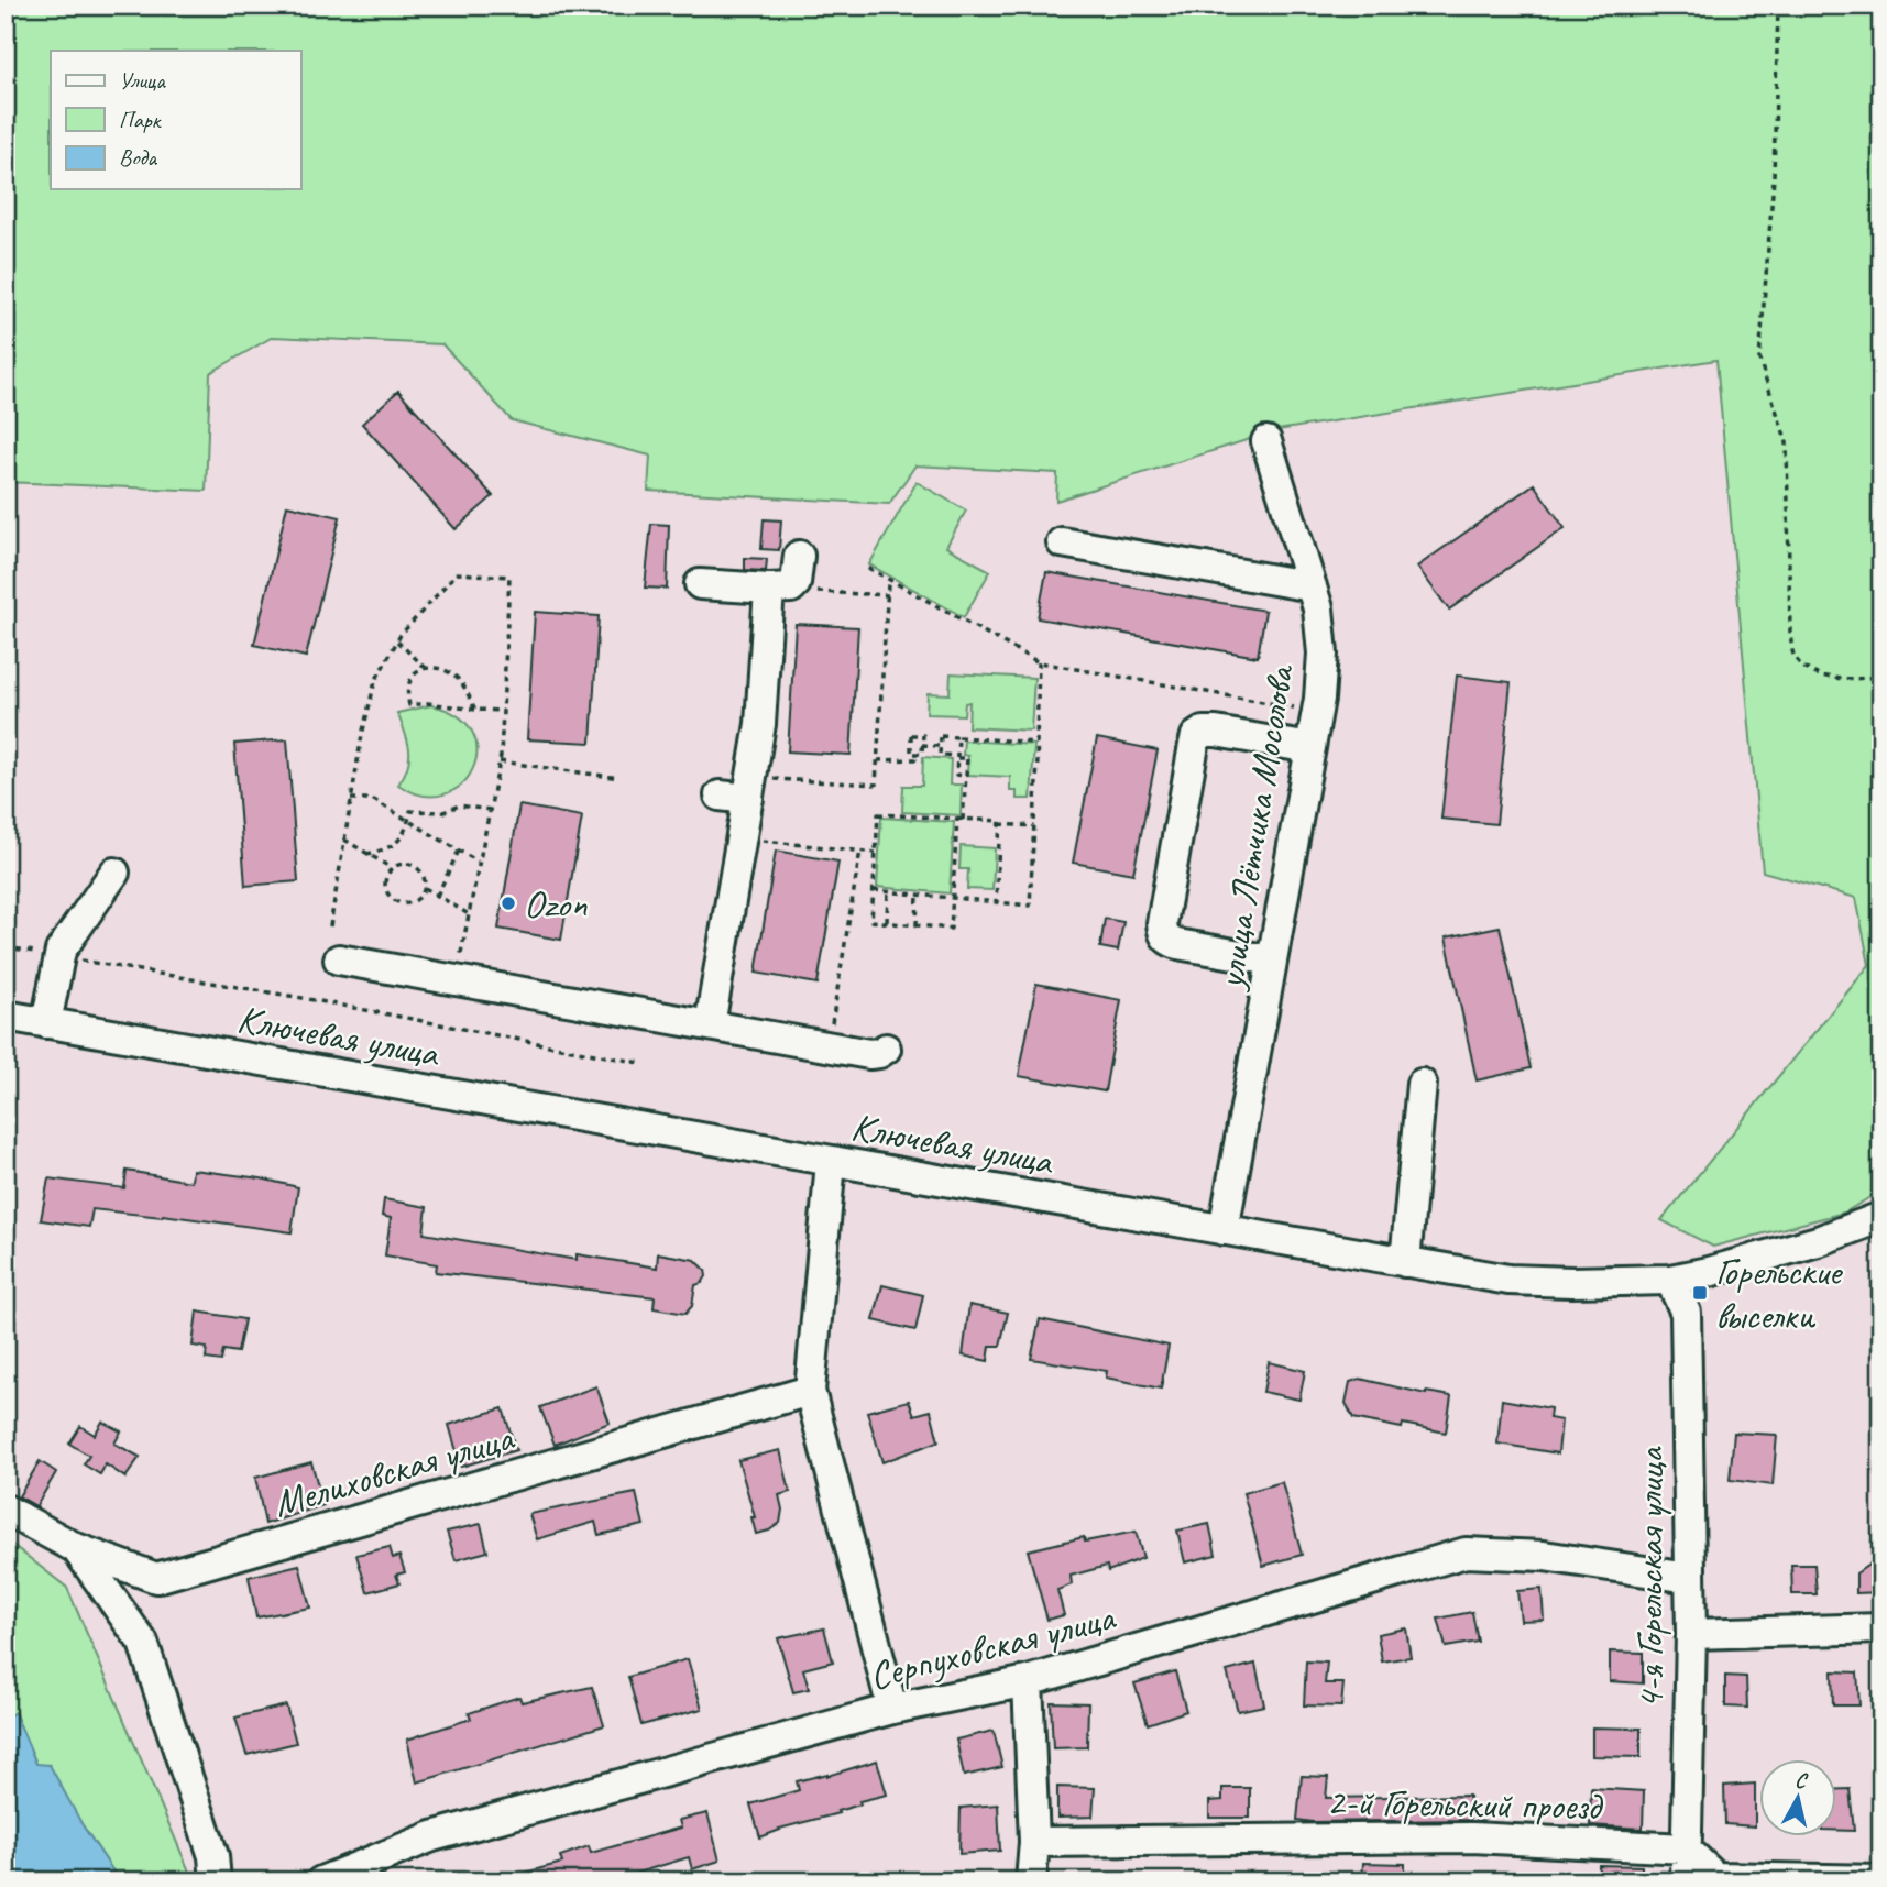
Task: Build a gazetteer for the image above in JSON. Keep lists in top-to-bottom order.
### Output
{
  "streets": {
    "street": [
      "улица Лётчика Мосолова",
      "Ключевая улица",
      "Мелиховская улица",
      "4-я Горельская улица",
      "Серпуховская улица",
      "2-й Горельский проезд"
    ]
  },
  "crossings": [
    ["улица Лётчика Мосолова", "Ключевая улица"],
    ["Ключевая улица", "4-я Горельская улица"],
    ["4-я Горельская улица", "Серпуховская улица"],
    ["4-я Горельская улица", "2-й Горельский проезд"]
  ],
  "places": {
    "other": ["Ozon"],
    "transit": ["Горельские выселки"]
  },
  "legend": ["Улица", "Парк", "Вода"],
  "north": "top"
}
